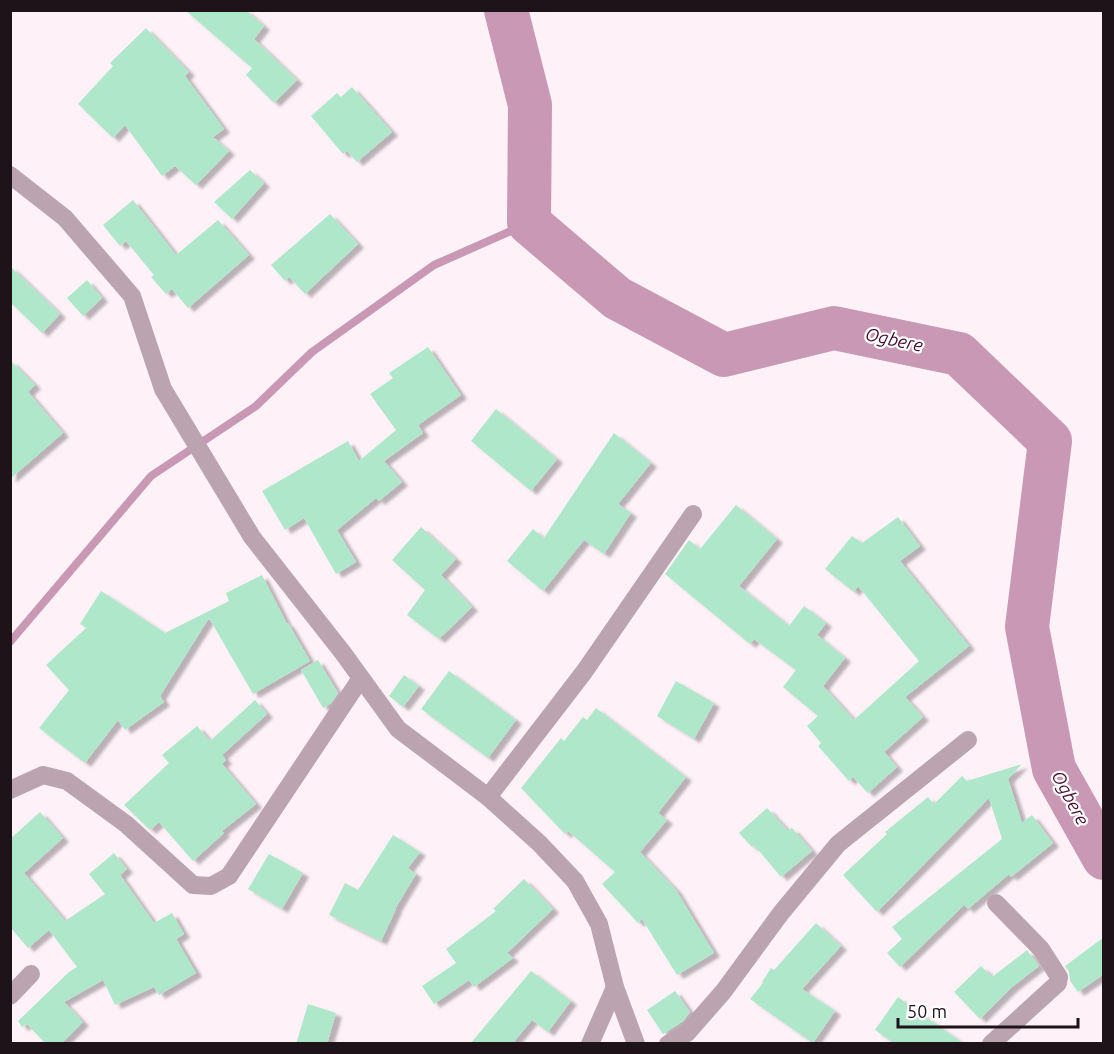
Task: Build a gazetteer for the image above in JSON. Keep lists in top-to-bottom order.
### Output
{
  "water": ["Ogbere"],
  "scale_bar": "50 m"
}
